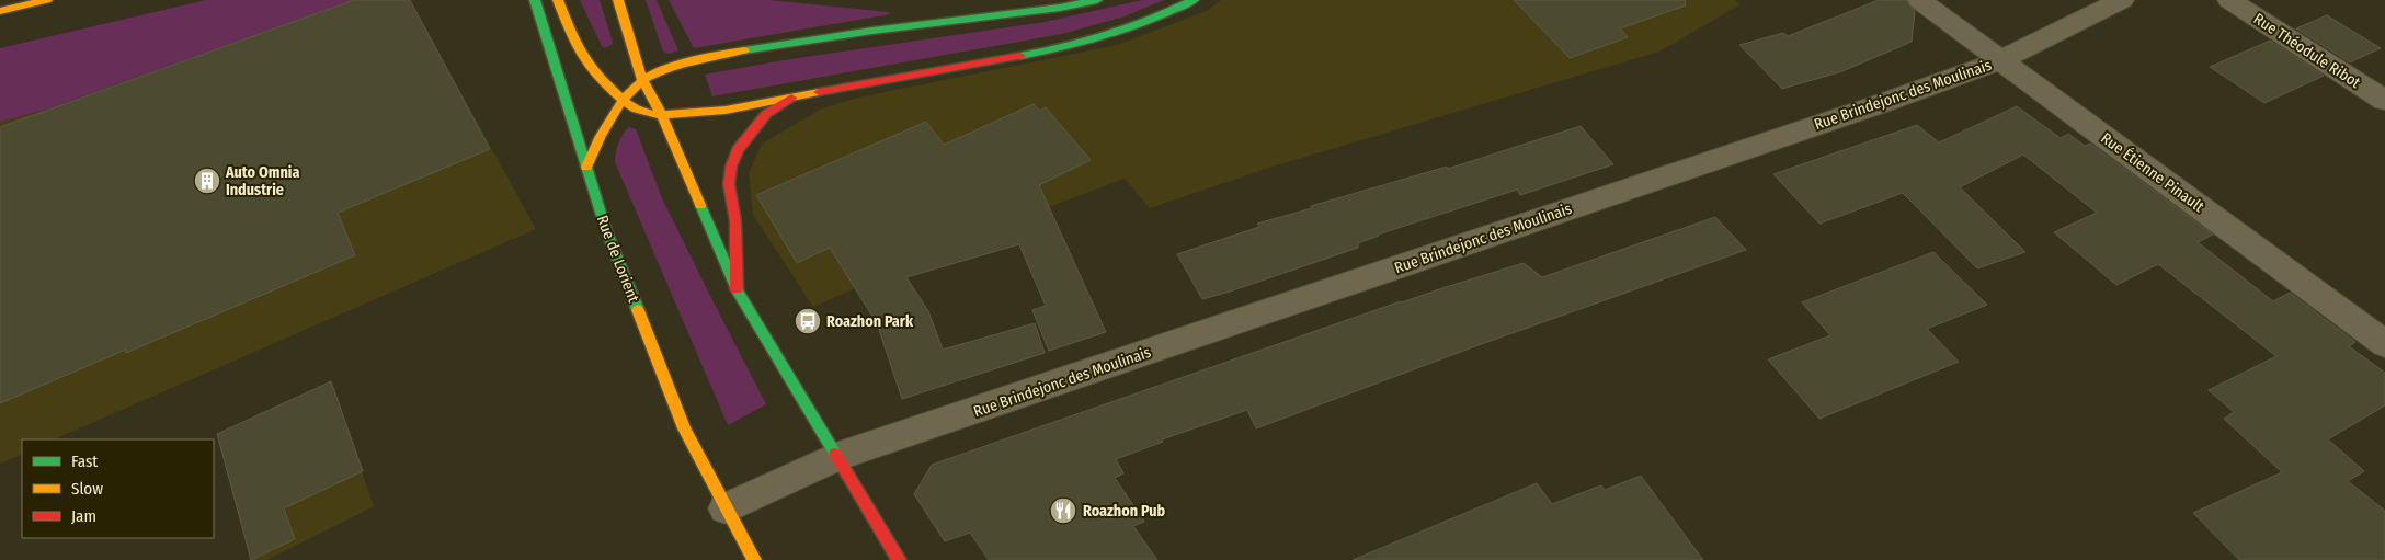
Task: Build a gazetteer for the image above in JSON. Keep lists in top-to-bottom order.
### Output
{
  "streets": {
    "main road": ["Rue de Lorient"],
    "street": ["Rue Théodule Ribot", "Rue Brindejonc des Moulinais", "Rue Étienne Pinault"]
  },
  "crossings": [
    ["Rue Brindejonc des Moulinais", "Rue Étienne Pinault"]
  ],
  "places": {
    "building": ["Auto Omnia Industrie"],
    "bus stop": ["Roazhon Park"],
    "restaurant": ["Roazhon Pub"]
  },
  "legend": ["Fast", "Slow", "Jam"]
}
